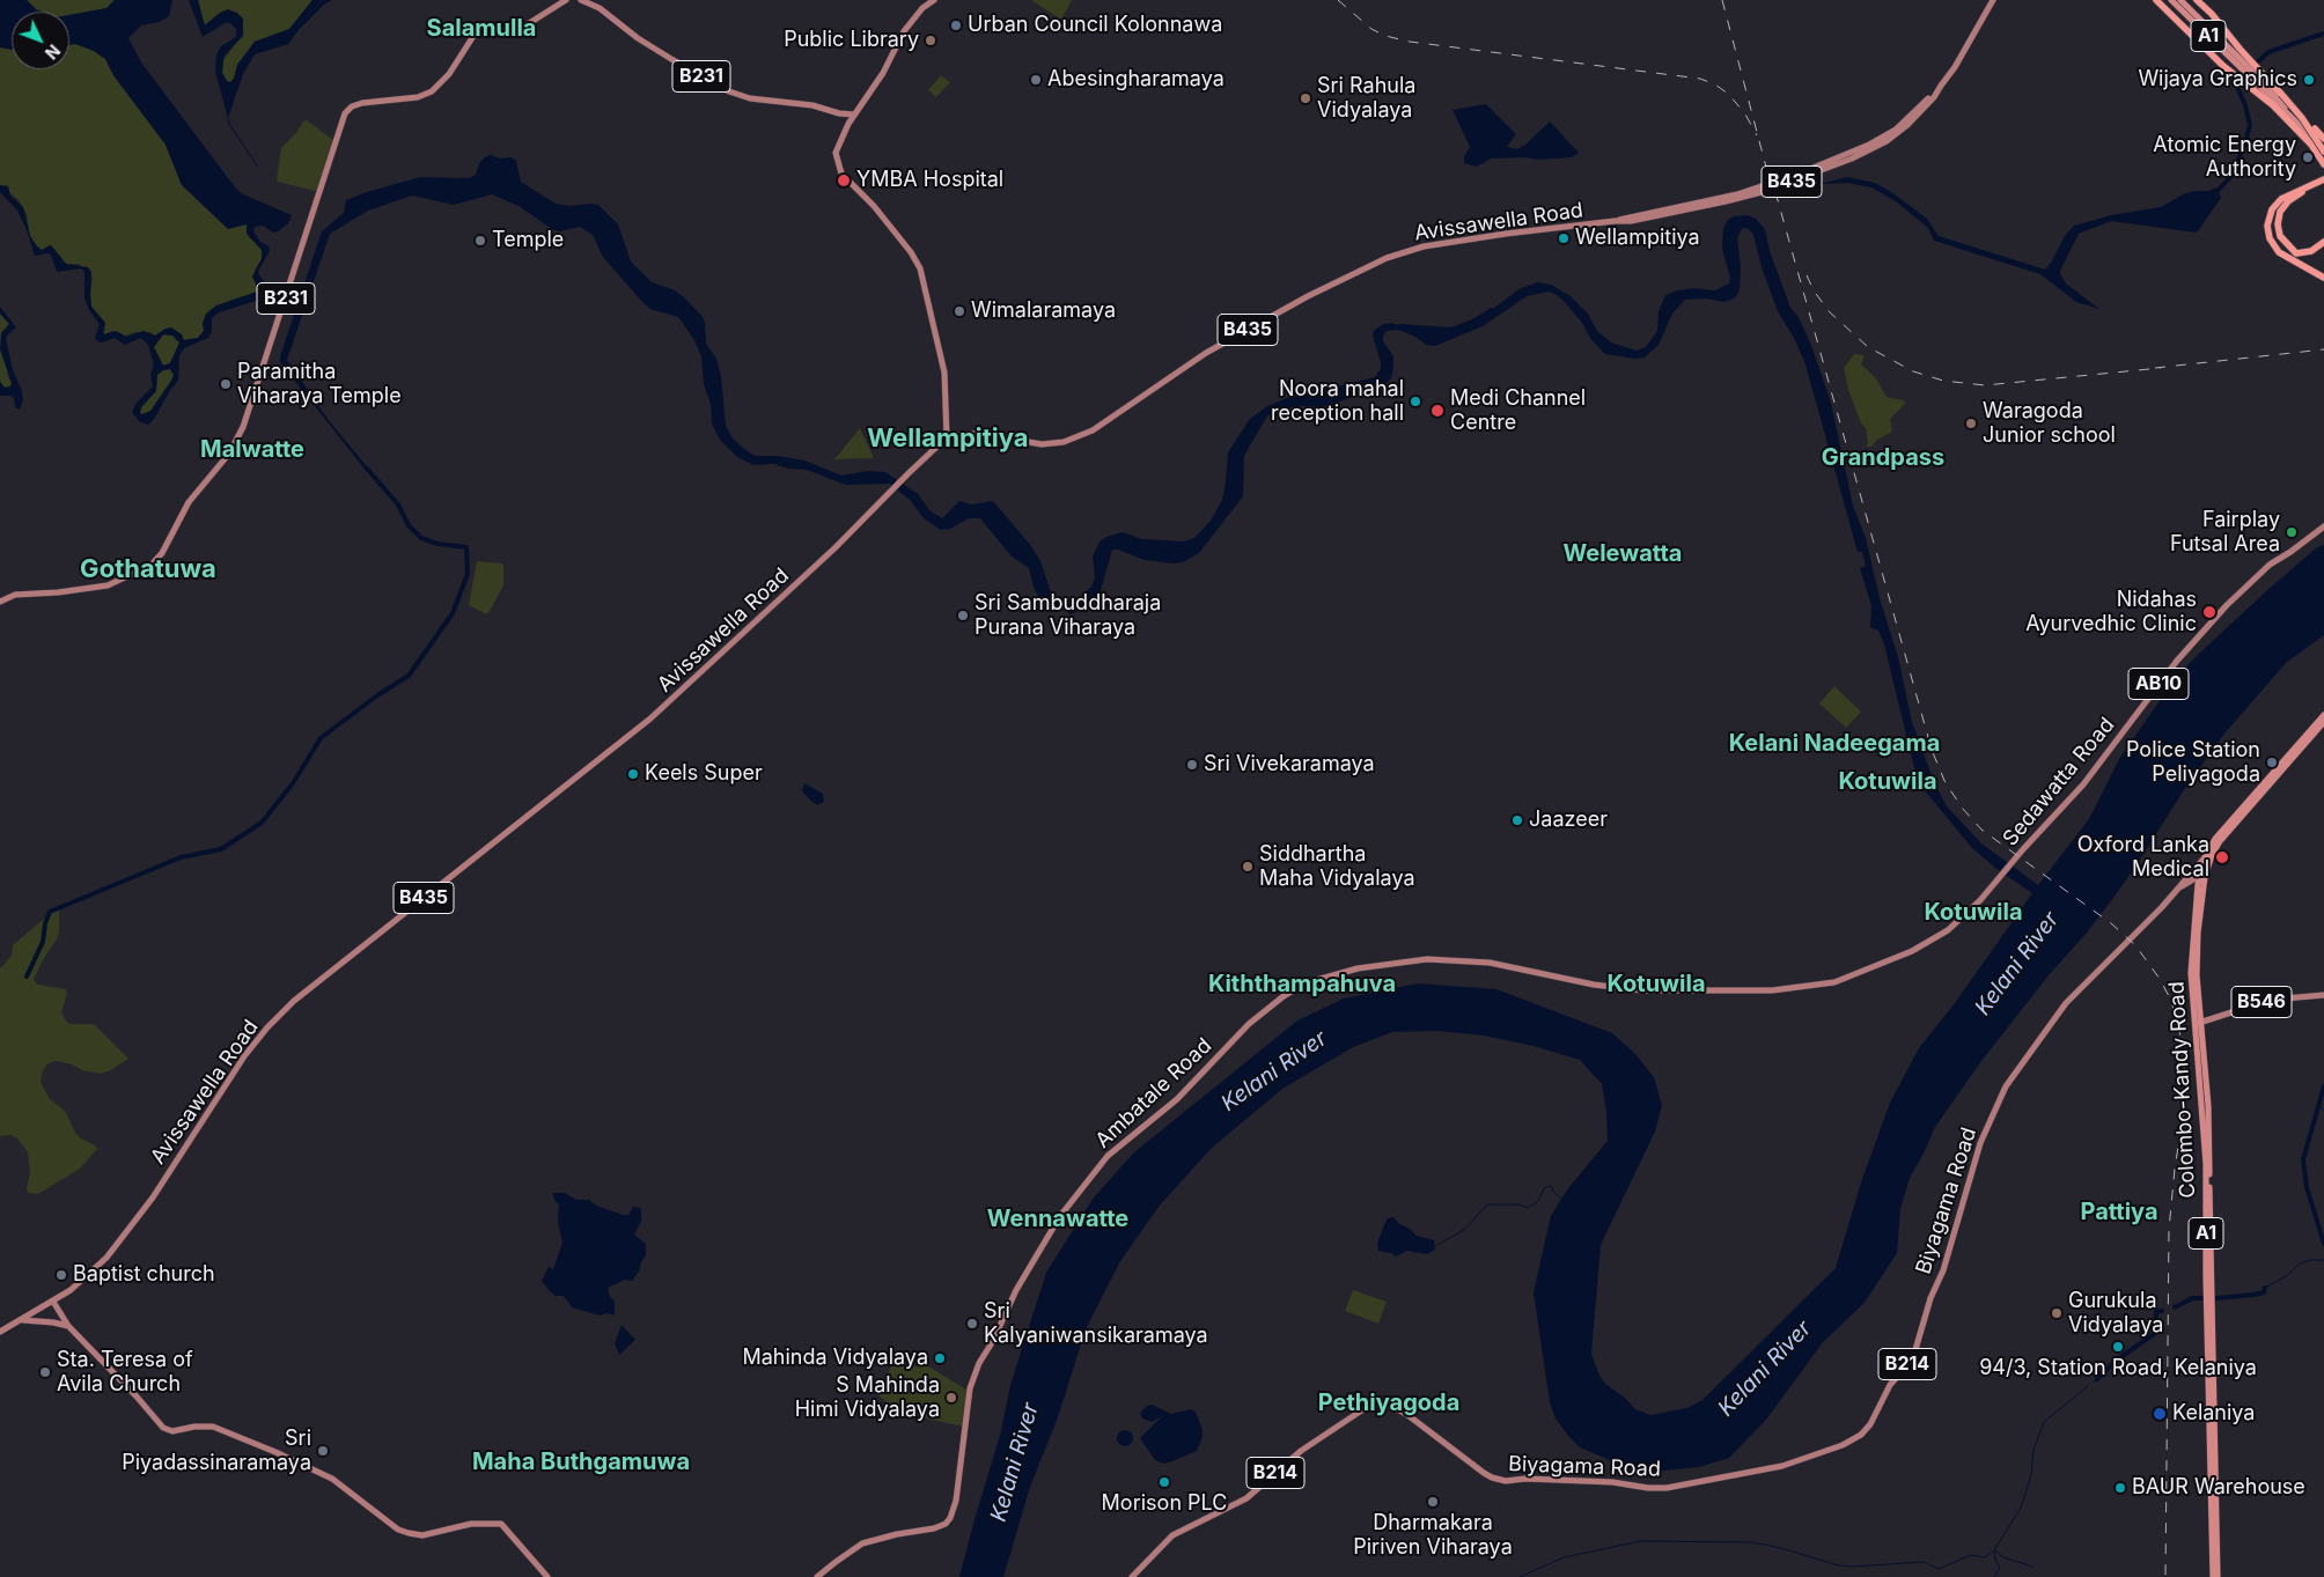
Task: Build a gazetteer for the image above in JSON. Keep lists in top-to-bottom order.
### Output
{
  "streets": {
    "highway": ["A1", "Colombo-Kandy Road"],
    "main road": [
      "B231",
      "B435",
      "Avissawella Road",
      "AB10",
      "Sedawatta Road",
      "B546",
      "Ambatale Road",
      "Biyagama Road",
      "B214"
    ]
  },
  "crossings": [
    ["Sedawatta Road", "Ambatale Road"],
    ["B546", "Colombo-Kandy Road"],
    ["Colombo-Kandy Road", "Biyagama Road"]
  ],
  "districts": [
    "Salamulla",
    "Wellampitiya",
    "Malwatte",
    "Grandpass",
    "Welewatta",
    "Gothatuwa",
    "Kelani Nadeegama",
    "Kotuwila",
    "Kotuwila",
    "Kiththampahuva",
    "Kotuwila",
    "Pattiya",
    "Wennawatte",
    "Pethiyagoda",
    "Maha Buthgamuwa"
  ],
  "water": ["Kelani River"],
  "places": [
    "Urban Council Kolonnawa",
    "Public Library",
    "Abesingharamaya",
    "Wijaya Graphics",
    "Sri Rahula Vidyalaya",
    "Atomic Energy Authority",
    "YMBA Hospital",
    "Wellampitiya",
    "Temple",
    "Wimalaramaya",
    "Paramitha Viharaya Temple",
    "Noora mahal reception hall",
    "Medi Channel Centre",
    "Waragoda Junior school",
    "Fairplay Futsal Area",
    "Nidahas Ayurvedhic Clinic",
    "Sri Sambuddharaja Purana Viharaya",
    "Police Station Peliyagoda",
    "Sri Vivekaramaya",
    "Keels Super",
    "Jaazeer",
    "Oxford Lanka Medical",
    "Siddhartha Maha Vidyalaya",
    "Baptist church",
    "Gurukula Vidyalaya",
    "Sri Kalyaniwansikaramaya",
    "94/3, Station Road, Kelaniya",
    "Mahinda Vidyalaya",
    "Sta. Teresa of Avila Church",
    "S Mahinda Himi Vidyalaya",
    "Kelaniya",
    "Sri Piyadassinaramaya",
    "Morison PLC",
    "BAUR Warehouse",
    "Dharmakara Piriven Viharaya"
  ],
  "north": "bottom right"
}
